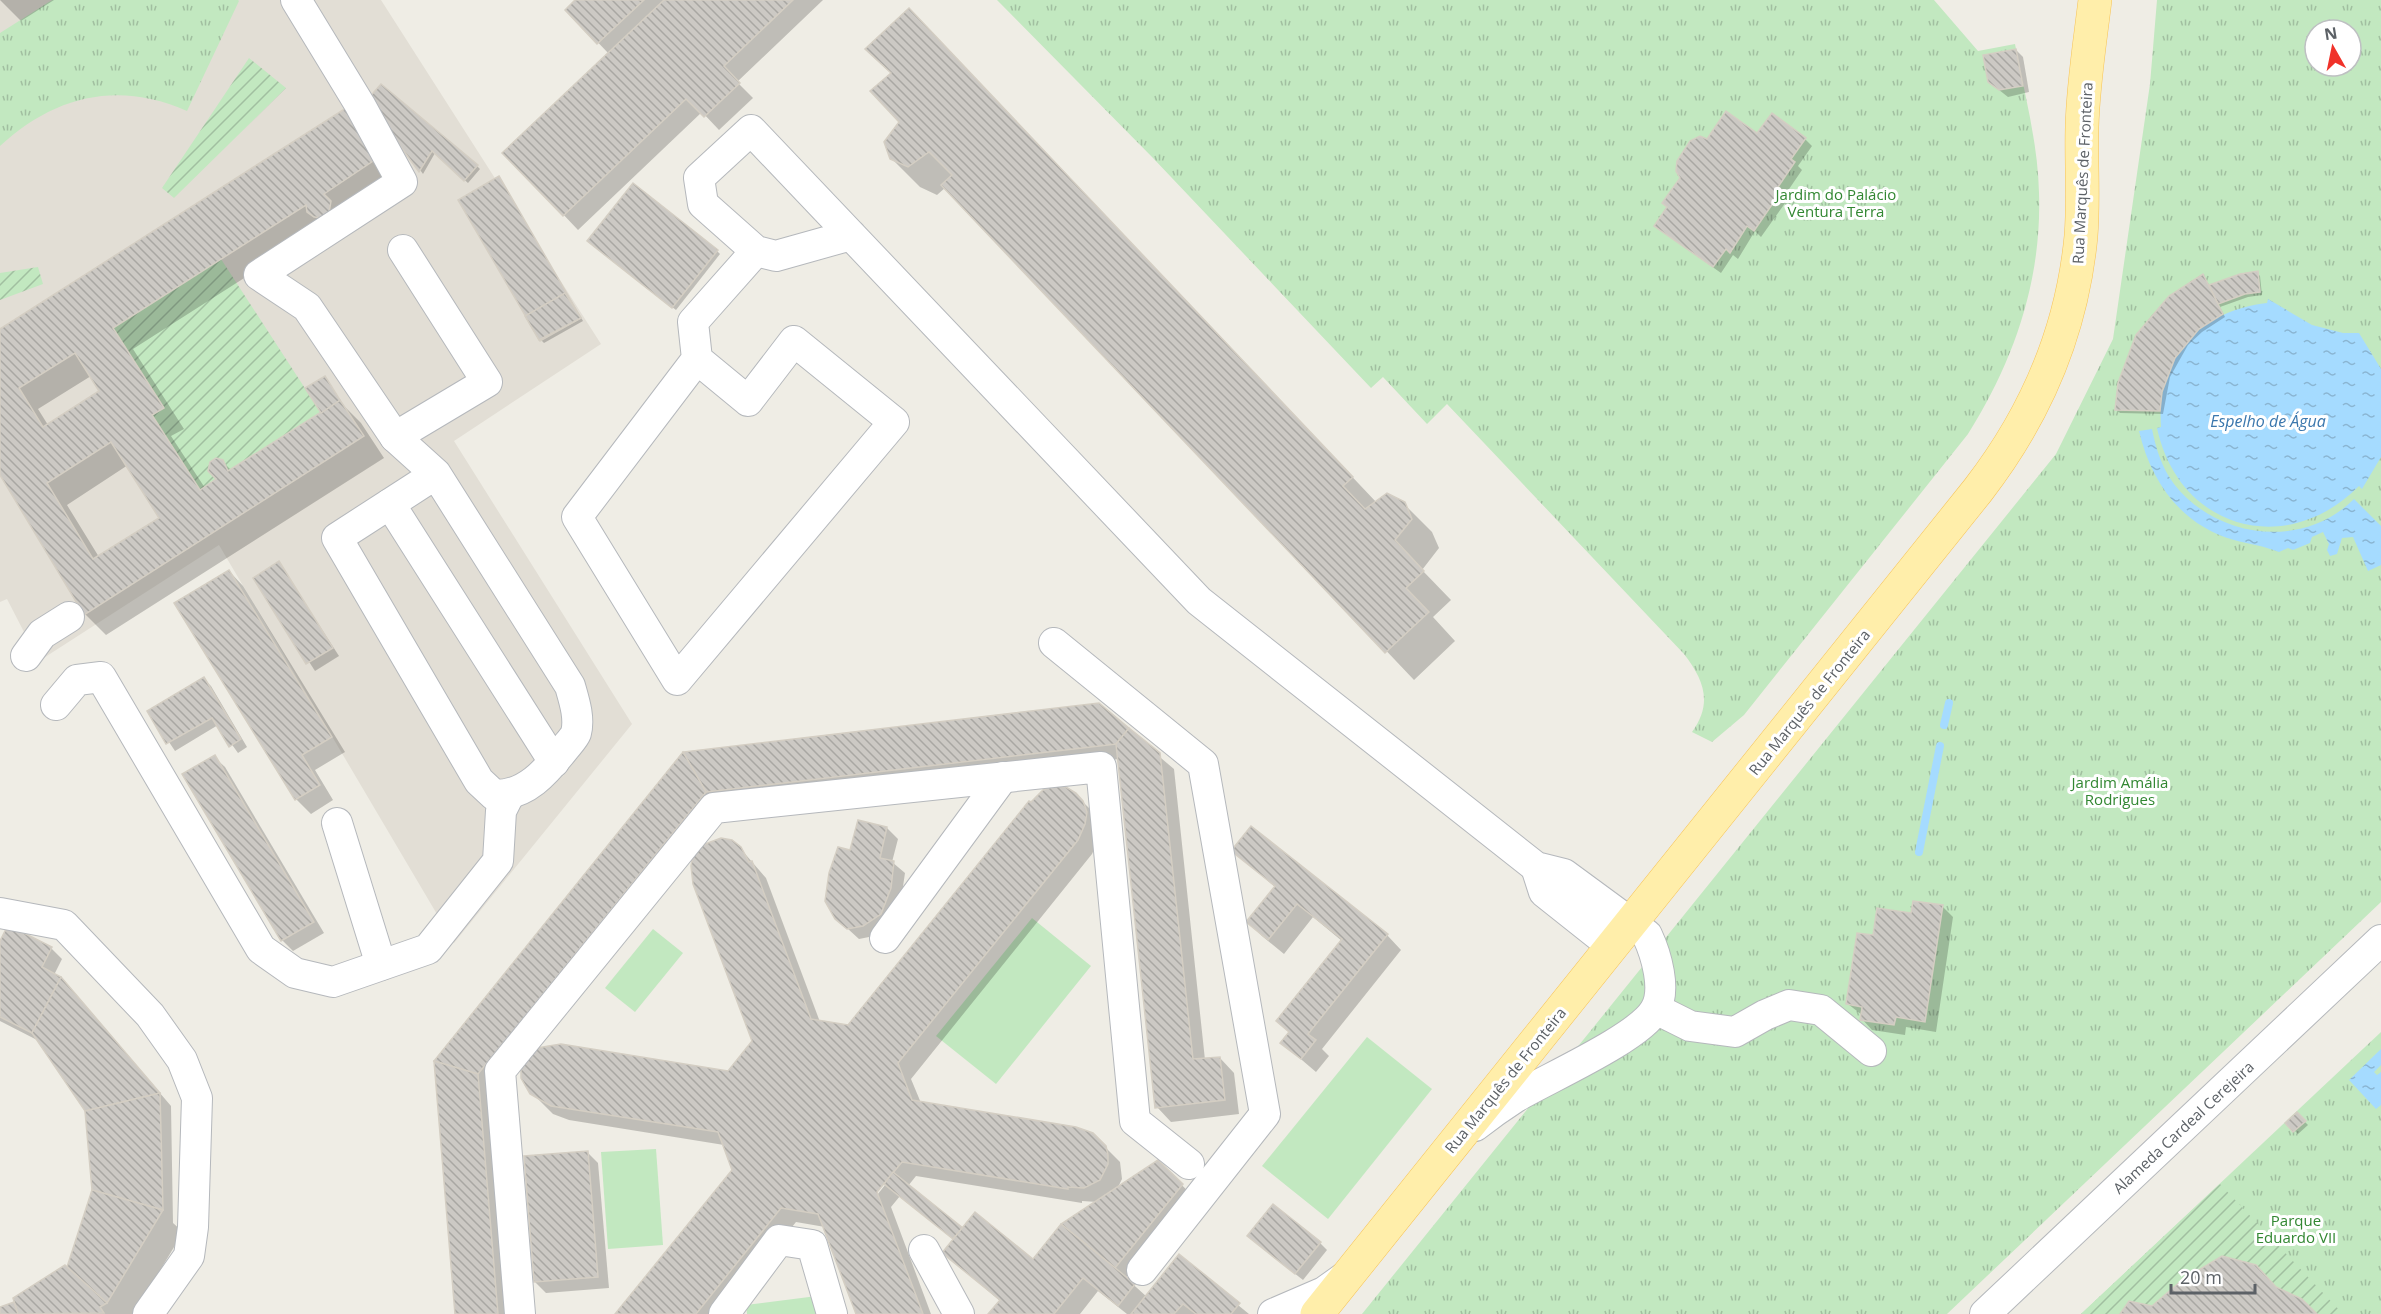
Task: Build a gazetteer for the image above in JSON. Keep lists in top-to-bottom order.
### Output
{
  "streets": {
    "main road": ["Rua Marquês de Fronteira"],
    "street": ["Alameda Cardeal Cerejeira"]
  },
  "water": ["Espelho de Água"],
  "parks": ["Jardim do Palácio Ventura Terra", "Jardim Amália Rodrigues", "Parque Eduardo VII"],
  "scale_bar": "20 m",
  "north": "top"
}
